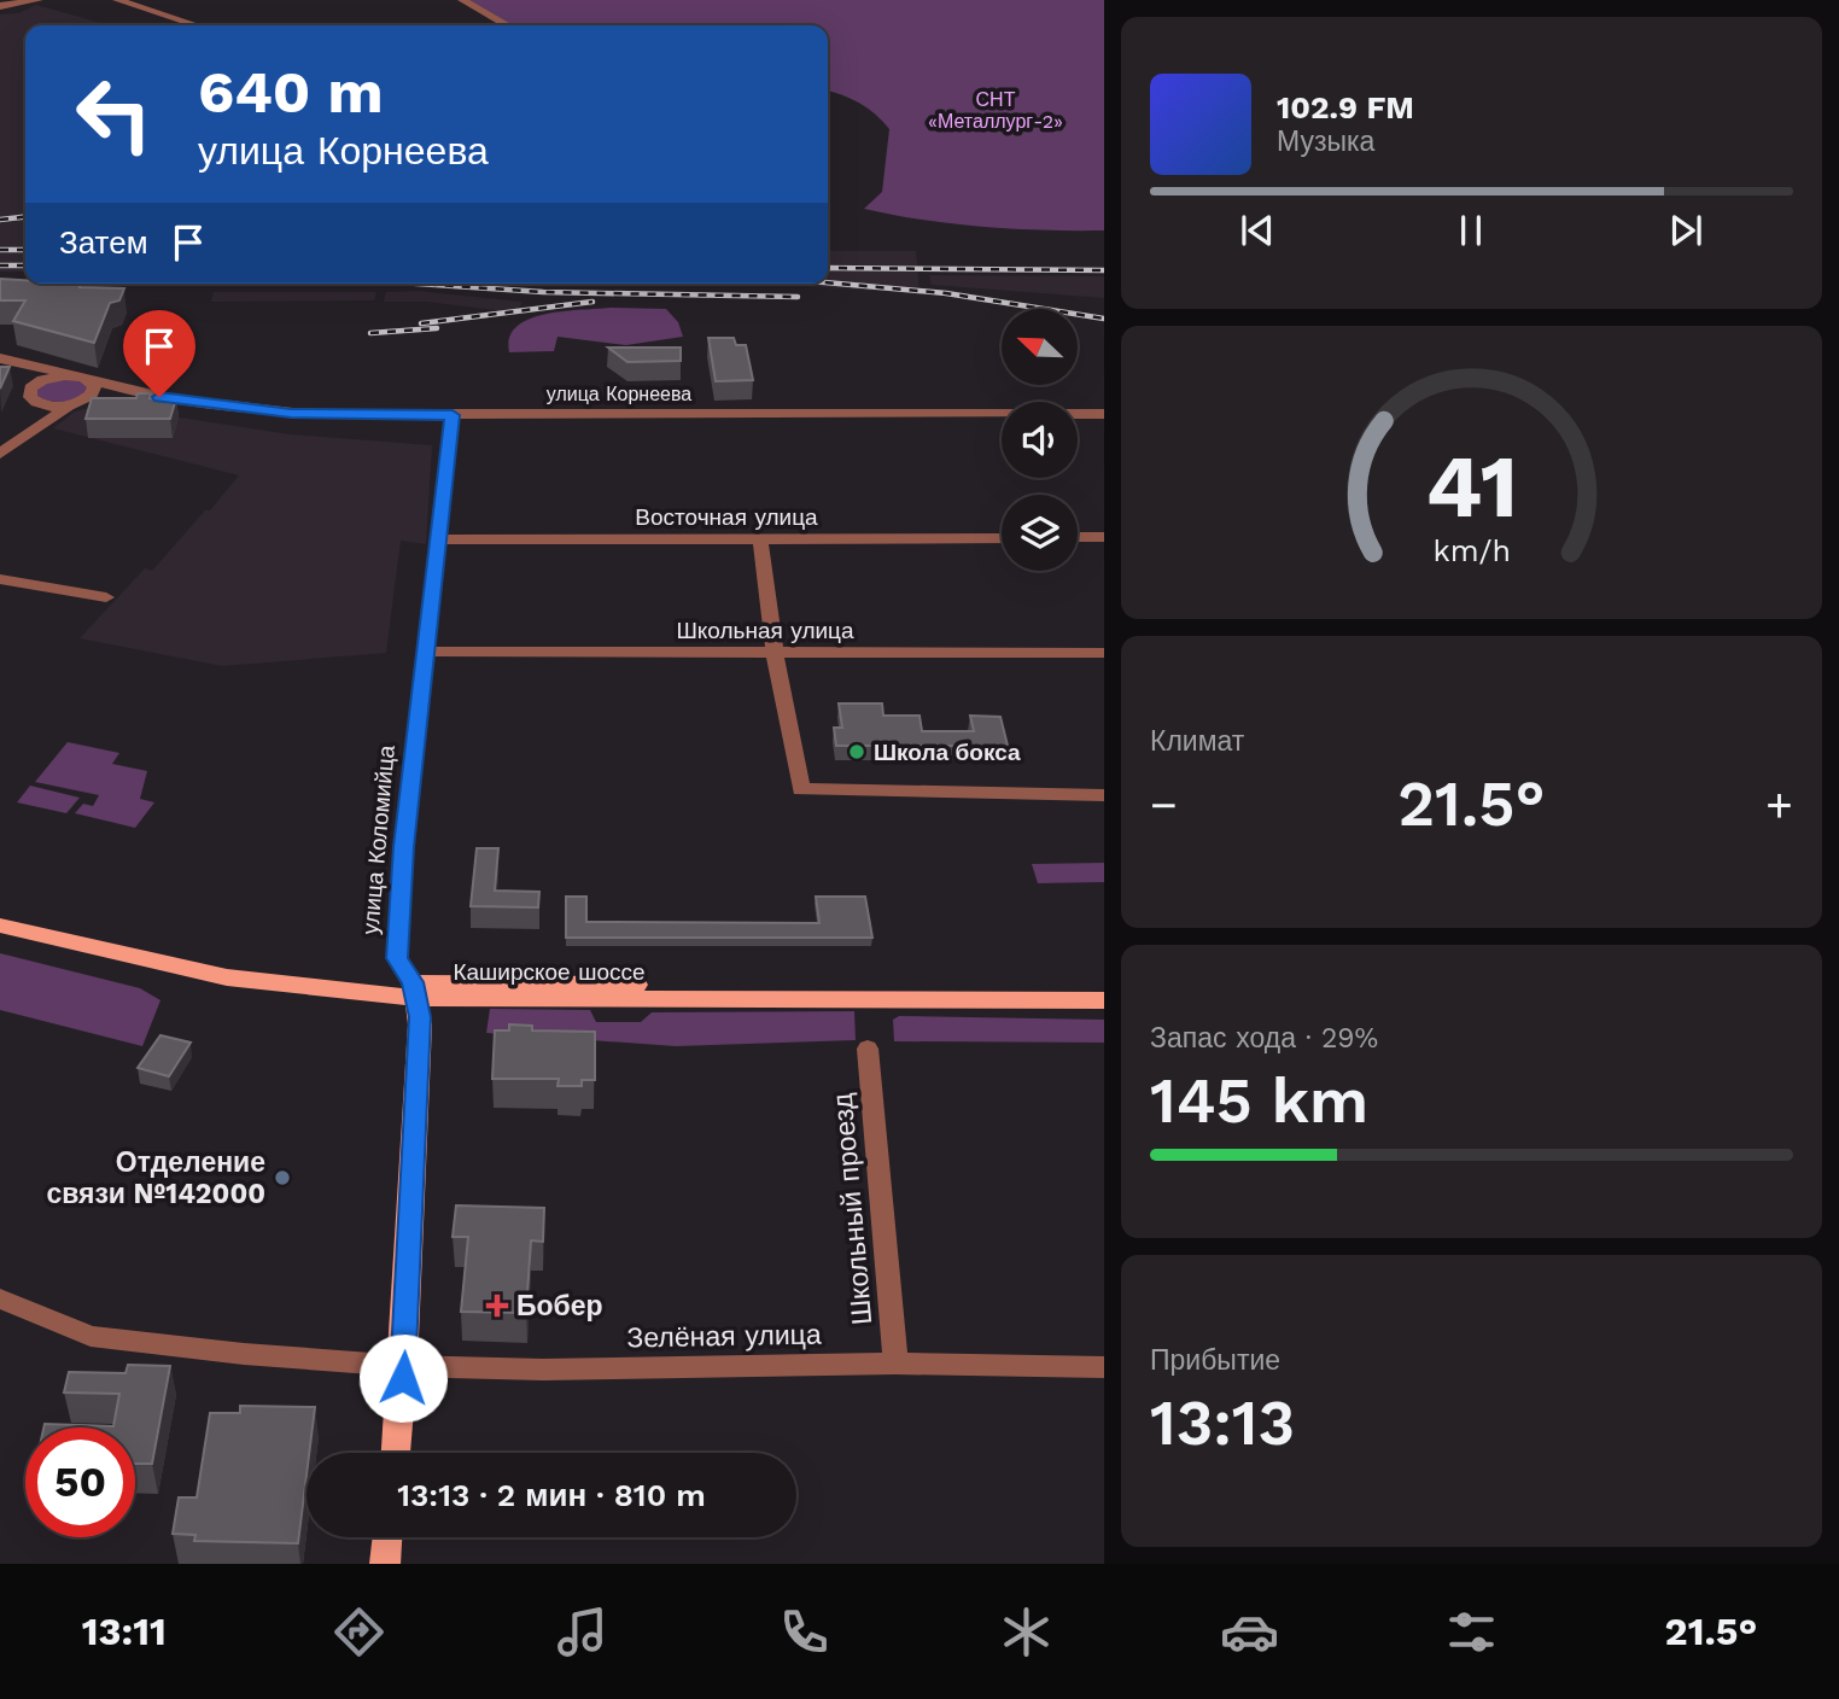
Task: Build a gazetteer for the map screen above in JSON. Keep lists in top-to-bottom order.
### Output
{
  "streets": {
    "main road": ["улица Коломийца", "Каширское шоссе"],
    "street": [
      "улица Корнеева",
      "Восточная улица",
      "Школьная улица",
      "Школьный проезд",
      "Зелёная улица"
    ]
  },
  "crossings": [
    ["улица Корнеева", "улица Коломийца"],
    ["Восточная улица", "улица Коломийца"],
    ["Школьная улица", "улица Коломийца"],
    ["улица Коломийца", "Каширское шоссе"],
    ["улица Коломийца", "Зелёная улица"],
    ["Школьный проезд", "Зелёная улица"]
  ],
  "parks": ["СНТ «Металлург-2»"],
  "places": {
    "other": ["Школа бокса", "Отделение связи №142000"],
    "health": ["Бобер"]
  },
  "north": "top left",
  "page": {
    "turn": ["640 m", "улица Корнеева"],
    "song": ["102.9 FM", "Музыка"],
    "then": "Затем",
    "tile": [
      "Климат",
      ["Запас хода · 29%", "145 km"],
      ["Прибытие", "13:13"]
    ],
    "heat": ["−", "21.5°", "+"],
    "limit": "50",
    "trip": "13:13 · 2 мин · 810 m",
    "tabs": ["13:11", "21.5°"],
    "gauge": ["41", "km/h"]
  }
}
